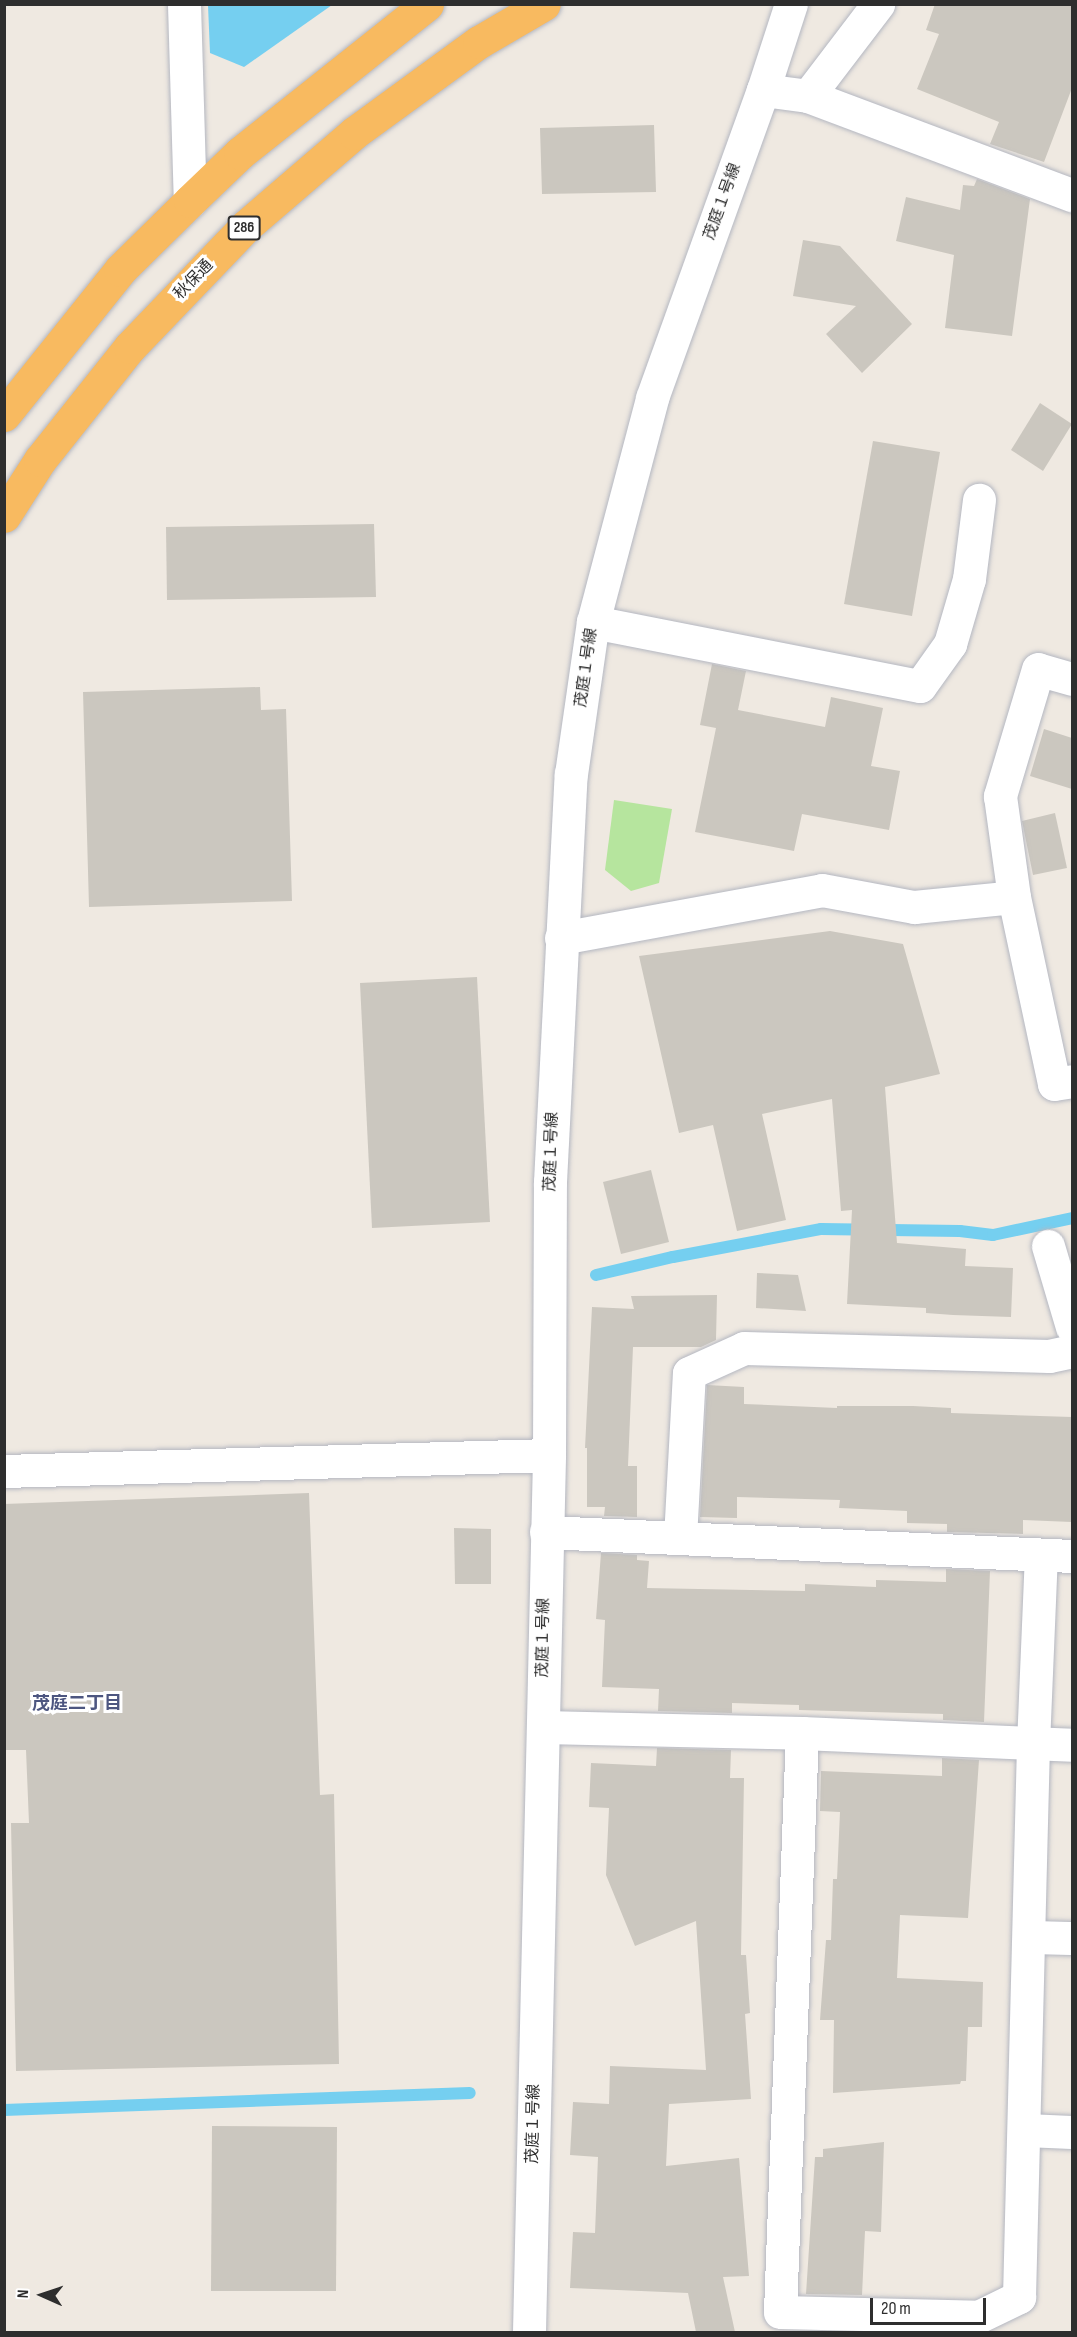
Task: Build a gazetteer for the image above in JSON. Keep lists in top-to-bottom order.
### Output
{
  "streets": {
    "highway": ["286", "秋保通"],
    "street": ["茂庭１号線"]
  },
  "districts": ["茂庭二丁目"],
  "scale_bar": "20 m",
  "north": "left"
}
